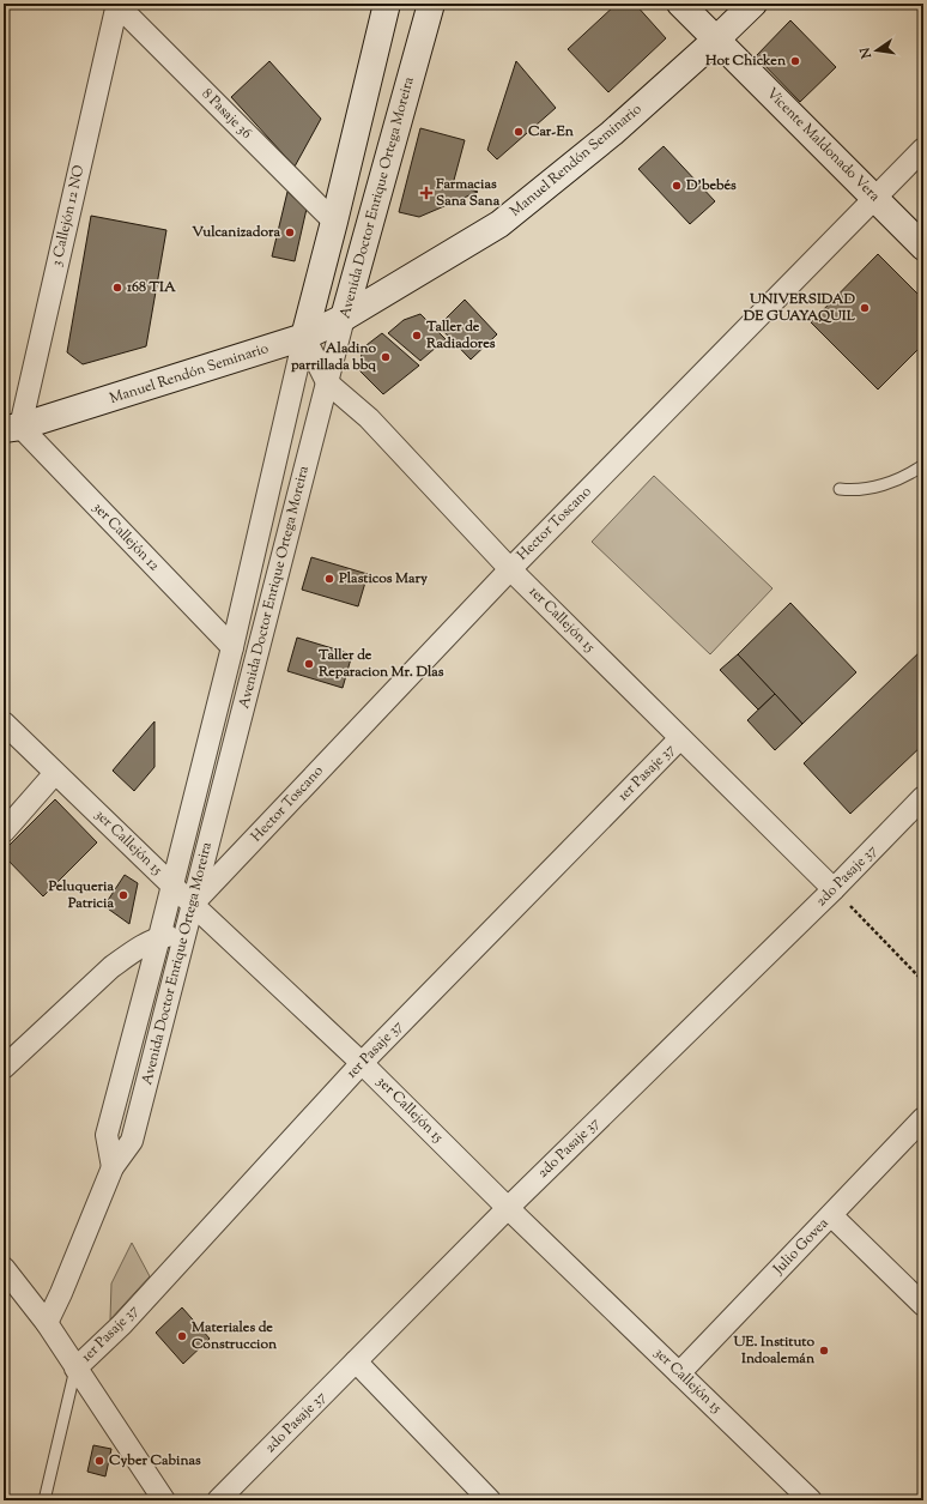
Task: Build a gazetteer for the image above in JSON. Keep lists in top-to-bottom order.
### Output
{
  "streets": {
    "street": [
      "8 Pasaje 36",
      "Vicente Maldonado Vera",
      "Manuel Rendón Seminario",
      "Avenida Doctor Enrique Ortega Moreira",
      "3 Callejón 12 NO",
      "Hector Toscano",
      "3er Callejón 12",
      "1er Callejón 15",
      "1er Pasaje 37",
      "3er Callejón 15",
      "2do Pasaje 37",
      "Julio Govea"
    ]
  },
  "crossings": [
    ["8 Pasaje 36", "Avenida Doctor Enrique Ortega Moreira"],
    ["8 Pasaje 36", "3 Callejón 12 NO"],
    ["Vicente Maldonado Vera", "Manuel Rendón Seminario"],
    ["Vicente Maldonado Vera", "Hector Toscano"],
    ["Manuel Rendón Seminario", "Avenida Doctor Enrique Ortega Moreira"],
    ["Manuel Rendón Seminario", "3 Callejón 12 NO"],
    ["Manuel Rendón Seminario", "3er Callejón 12"],
    ["Manuel Rendón Seminario", "1er Callejón 15"],
    ["Avenida Doctor Enrique Ortega Moreira", "Hector Toscano"],
    ["Avenida Doctor Enrique Ortega Moreira", "3er Callejón 12"],
    ["Avenida Doctor Enrique Ortega Moreira", "1er Callejón 15"],
    ["Avenida Doctor Enrique Ortega Moreira", "3er Callejón 15"],
    ["3 Callejón 12 NO", "3er Callejón 12"],
    ["Hector Toscano", "1er Callejón 15"],
    ["Hector Toscano", "3er Callejón 15"],
    ["1er Callejón 15", "1er Pasaje 37"],
    ["1er Callejón 15", "2do Pasaje 37"],
    ["1er Pasaje 37", "3er Callejón 15"],
    ["3er Callejón 15", "2do Pasaje 37"],
    ["3er Callejón 15", "Julio Govea"]
  ],
  "places": {
    "other": [
      "Hot Chicken",
      "Car-En",
      "D'bebés",
      "Vulcanizadora",
      "168 TIA",
      "UNIVERSIDAD DE GUAYAQUIL",
      "Taller de Radiadores",
      "Aladino parrillada bbq",
      "Plasticos Mary",
      "Taller de Reparacion Mr. Dlas",
      "Peluqueria Patricia",
      "Materiales de Construccion",
      "UE. Instituto Indoalemán",
      "Cyber Cabinas"
    ],
    "health": ["Farmacias Sana Sana"]
  },
  "north": "left"
}
